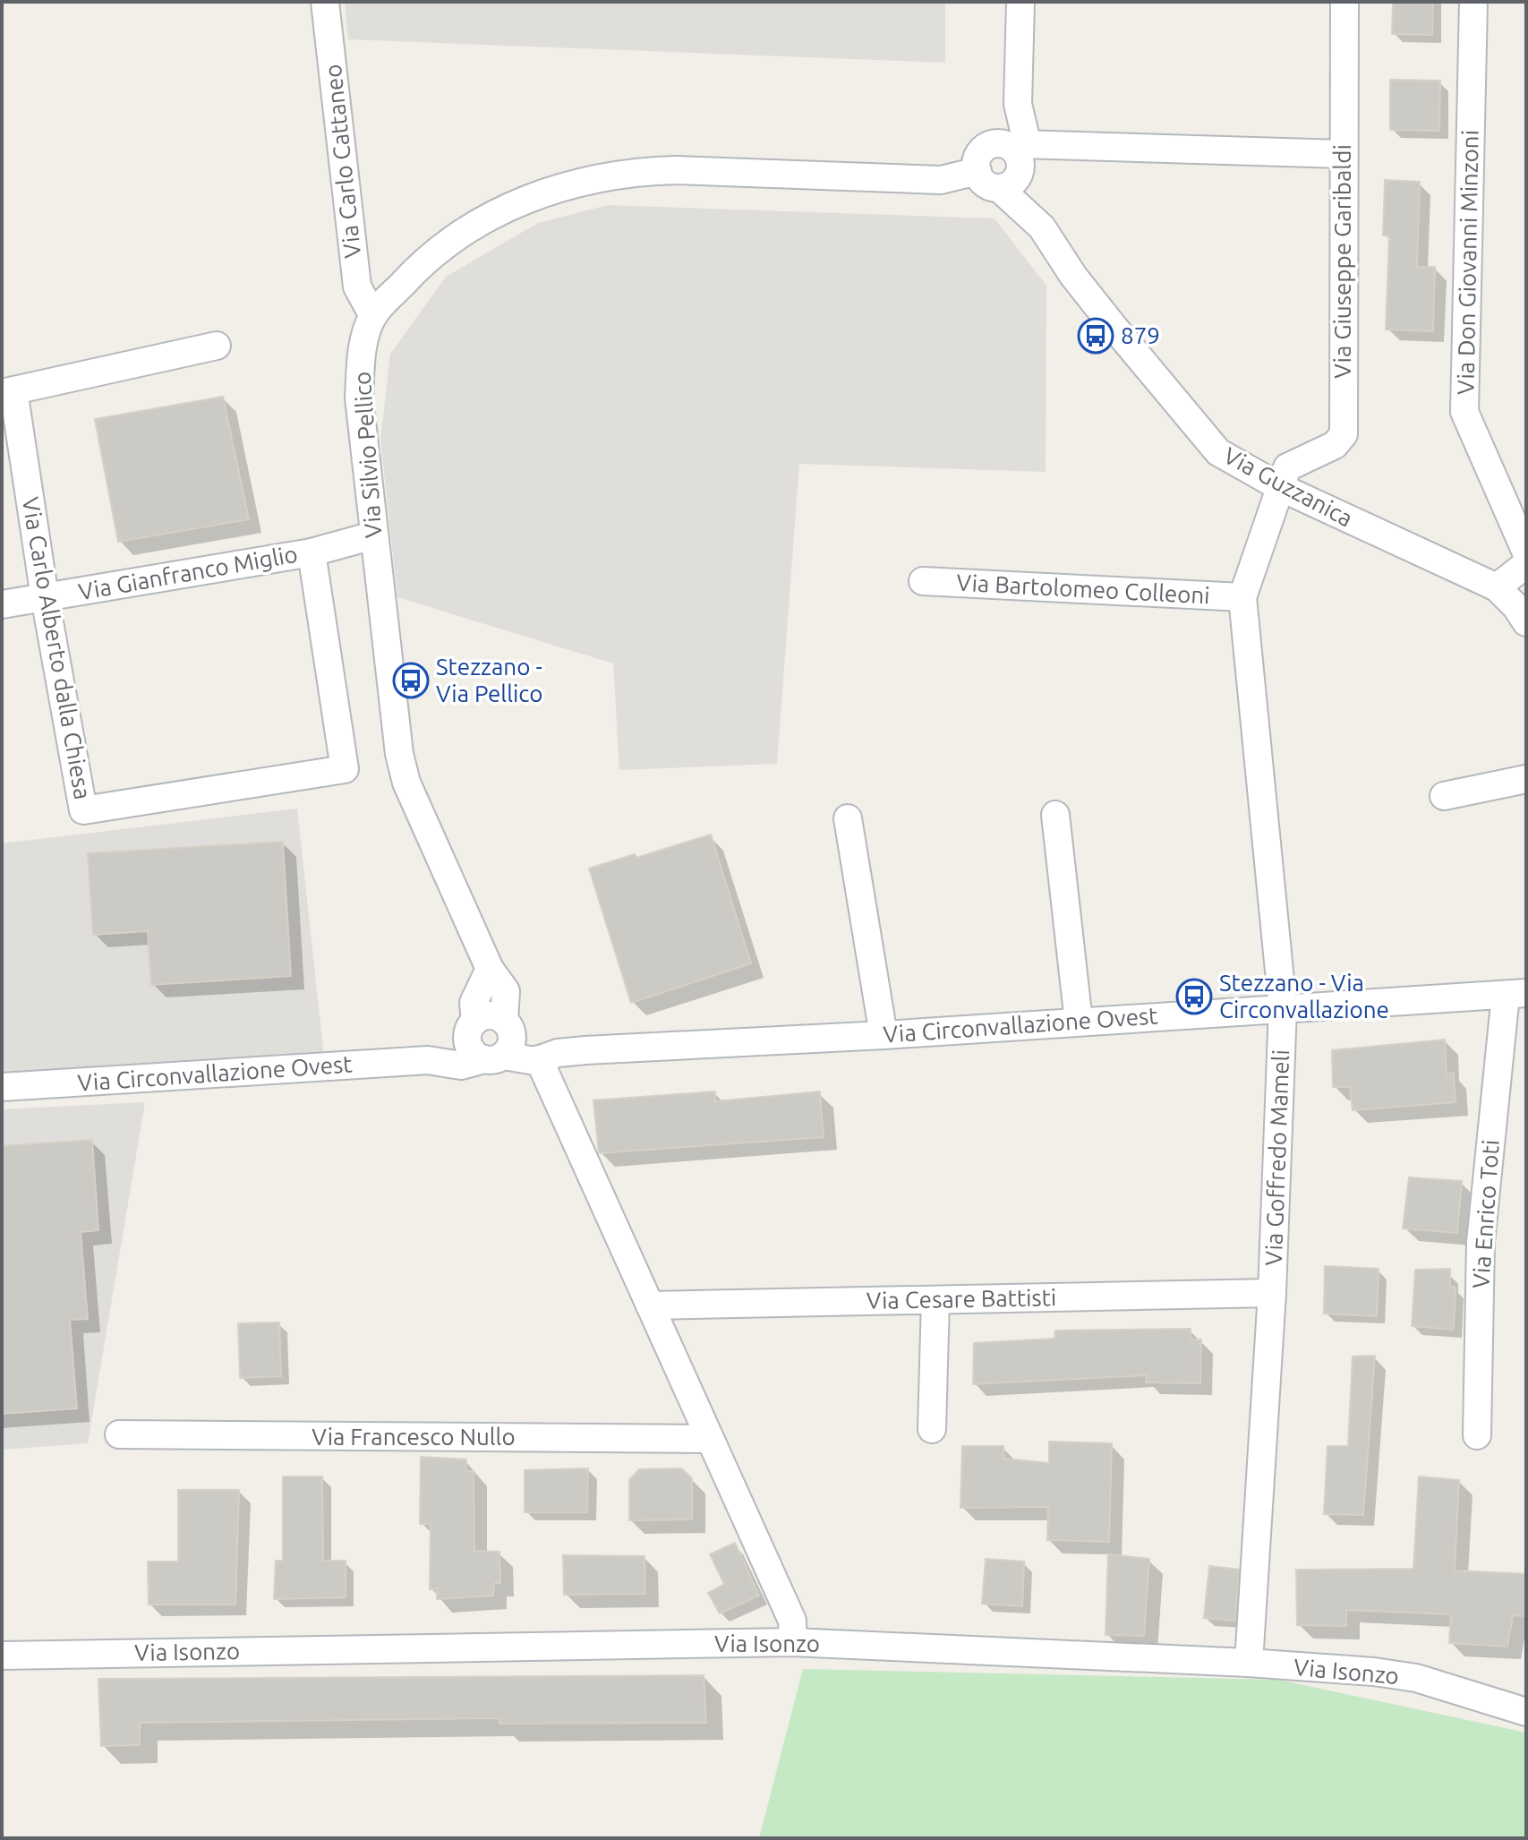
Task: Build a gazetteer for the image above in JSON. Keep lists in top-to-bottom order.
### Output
{
  "streets": {
    "street": [
      "Via Carlo Cattaneo",
      "Via Giuseppe Garibaldi",
      "Via Don Giovanni Minzoni",
      "Via Silvio Pellico",
      "Via Guzzanica",
      "Via Gianfranco Miglio",
      "Via Bartolomeo Colleoni",
      "Via Carlo Alberto dalla Chiesa",
      "Via Circonvallazione Ovest",
      "Via Goffredo Mameli",
      "Via Enrico Toti",
      "Via Cesare Battisti",
      "Via Francesco Nullo",
      "Via Isonzo"
    ]
  },
  "crossings": [
    ["Via Carlo Cattaneo", "Via Silvio Pellico"],
    ["Via Giuseppe Garibaldi", "Via Guzzanica"],
    ["Via Giuseppe Garibaldi", "Via Goffredo Mameli"],
    ["Via Silvio Pellico", "Via Guzzanica"],
    ["Via Silvio Pellico", "Via Gianfranco Miglio"],
    ["Via Silvio Pellico", "Via Circonvallazione Ovest"],
    ["Via Guzzanica", "Via Goffredo Mameli"],
    ["Via Gianfranco Miglio", "Via Carlo Alberto dalla Chiesa"],
    ["Via Bartolomeo Colleoni", "Via Goffredo Mameli"],
    ["Via Circonvallazione Ovest", "Via Goffredo Mameli"],
    ["Via Circonvallazione Ovest", "Via Enrico Toti"],
    ["Via Goffredo Mameli", "Via Cesare Battisti"],
    ["Via Goffredo Mameli", "Via Isonzo"]
  ],
  "places": {
    "bus stop": ["879", "Stezzano - Via Pellico", "Stezzano - Via Circonvallazione"]
  }
}
